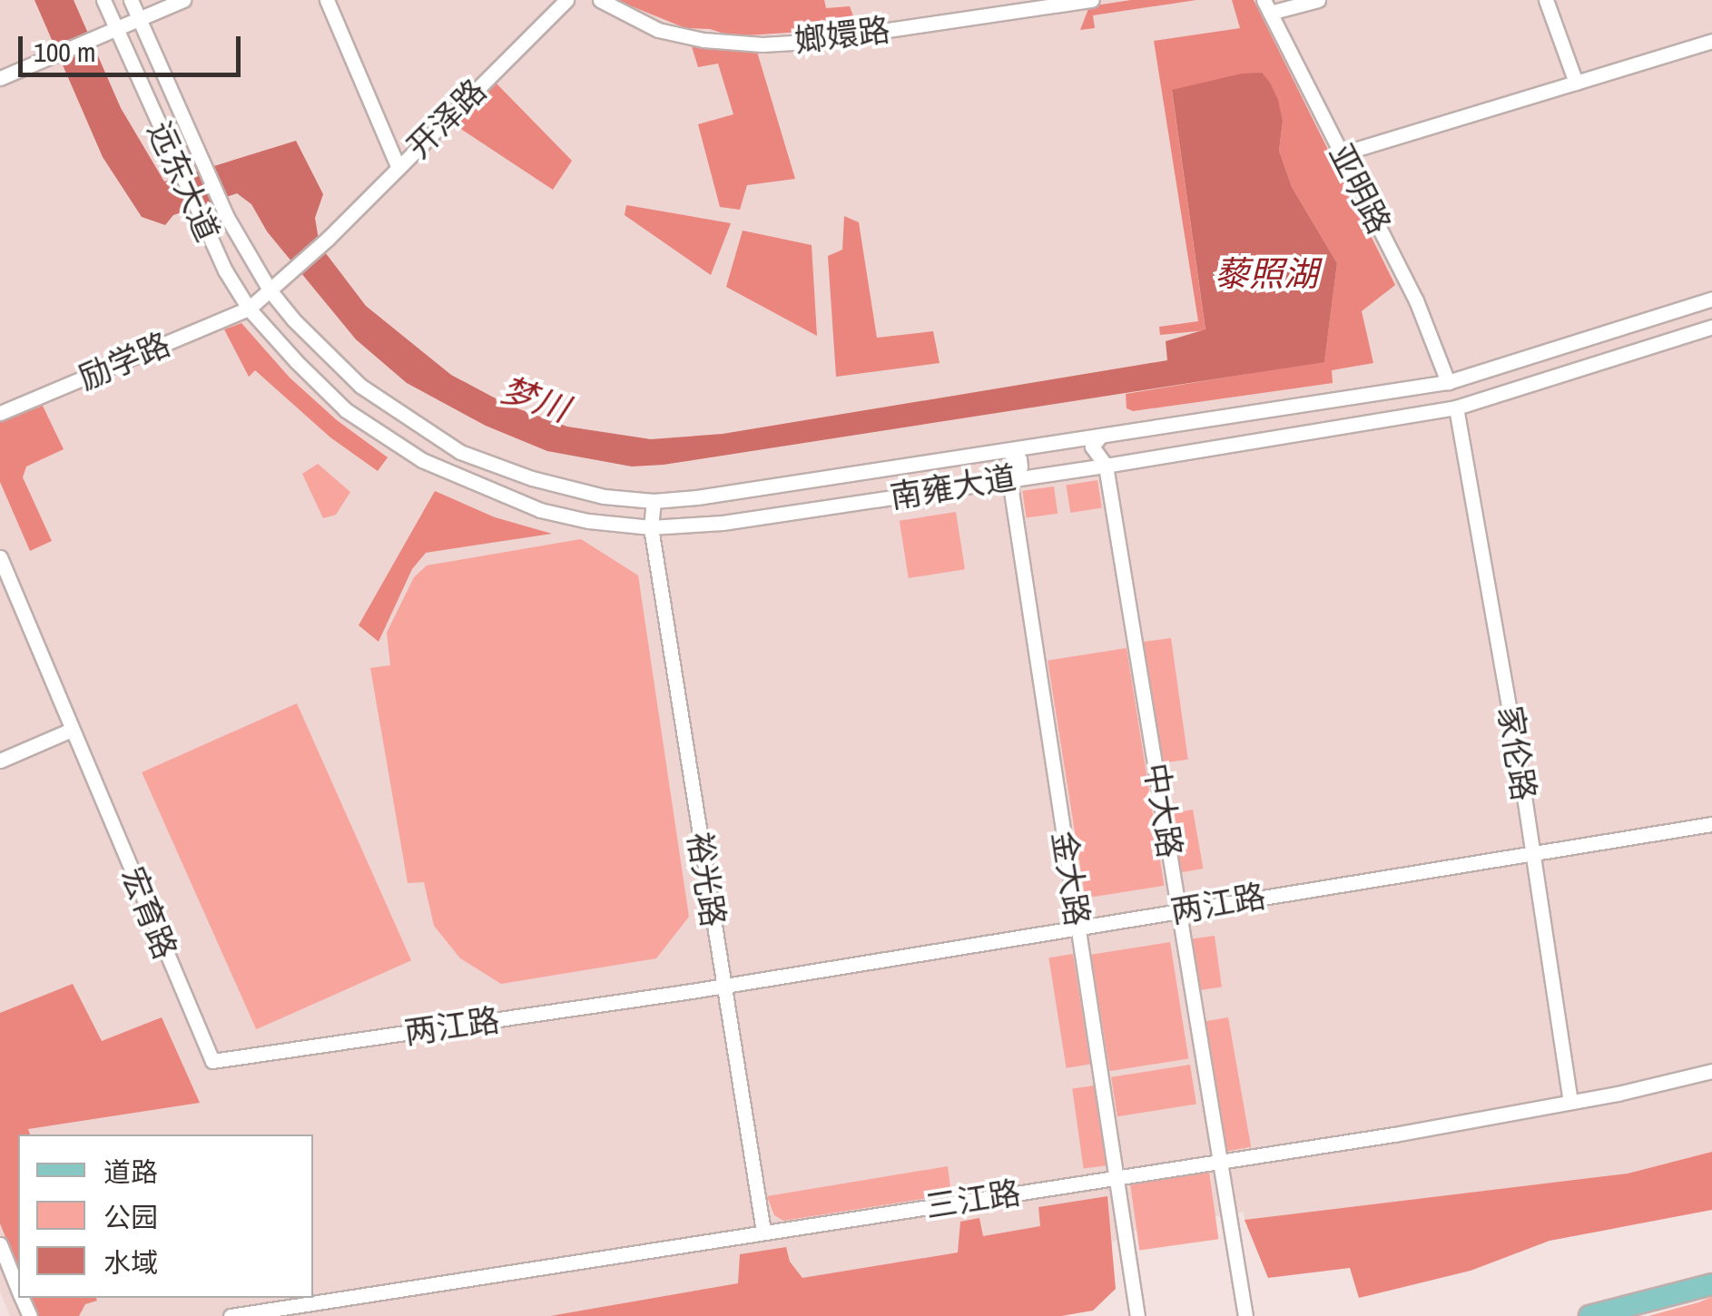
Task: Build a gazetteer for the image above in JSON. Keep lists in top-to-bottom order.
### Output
{
  "streets": {
    "street": [
      "嫏嬛路",
      "开泽路",
      "远东大道",
      "亚明路",
      "励学路",
      "南雍大道",
      "家伦路",
      "中大路",
      "金大路",
      "裕光路",
      "两江路",
      "宏育路",
      "三江路"
    ]
  },
  "crossings": [
    ["开泽路", "远东大道"],
    ["开泽路", "励学路"],
    ["开泽路", "南雍大道"],
    ["远东大道", "励学路"],
    ["远东大道", "南雍大道"],
    ["亚明路", "南雍大道"],
    ["励学路", "南雍大道"],
    ["南雍大道", "家伦路"],
    ["南雍大道", "中大路"],
    ["南雍大道", "金大路"],
    ["南雍大道", "裕光路"],
    ["家伦路", "两江路"],
    ["家伦路", "三江路"],
    ["中大路", "两江路"],
    ["中大路", "三江路"],
    ["金大路", "两江路"],
    ["金大路", "三江路"],
    ["裕光路", "两江路"],
    ["裕光路", "三江路"],
    ["两江路", "宏育路"]
  ],
  "water": ["藜照湖", "梦川"],
  "legend": ["道路", "公园", "水域"],
  "scale_bar": "100 m"
}
